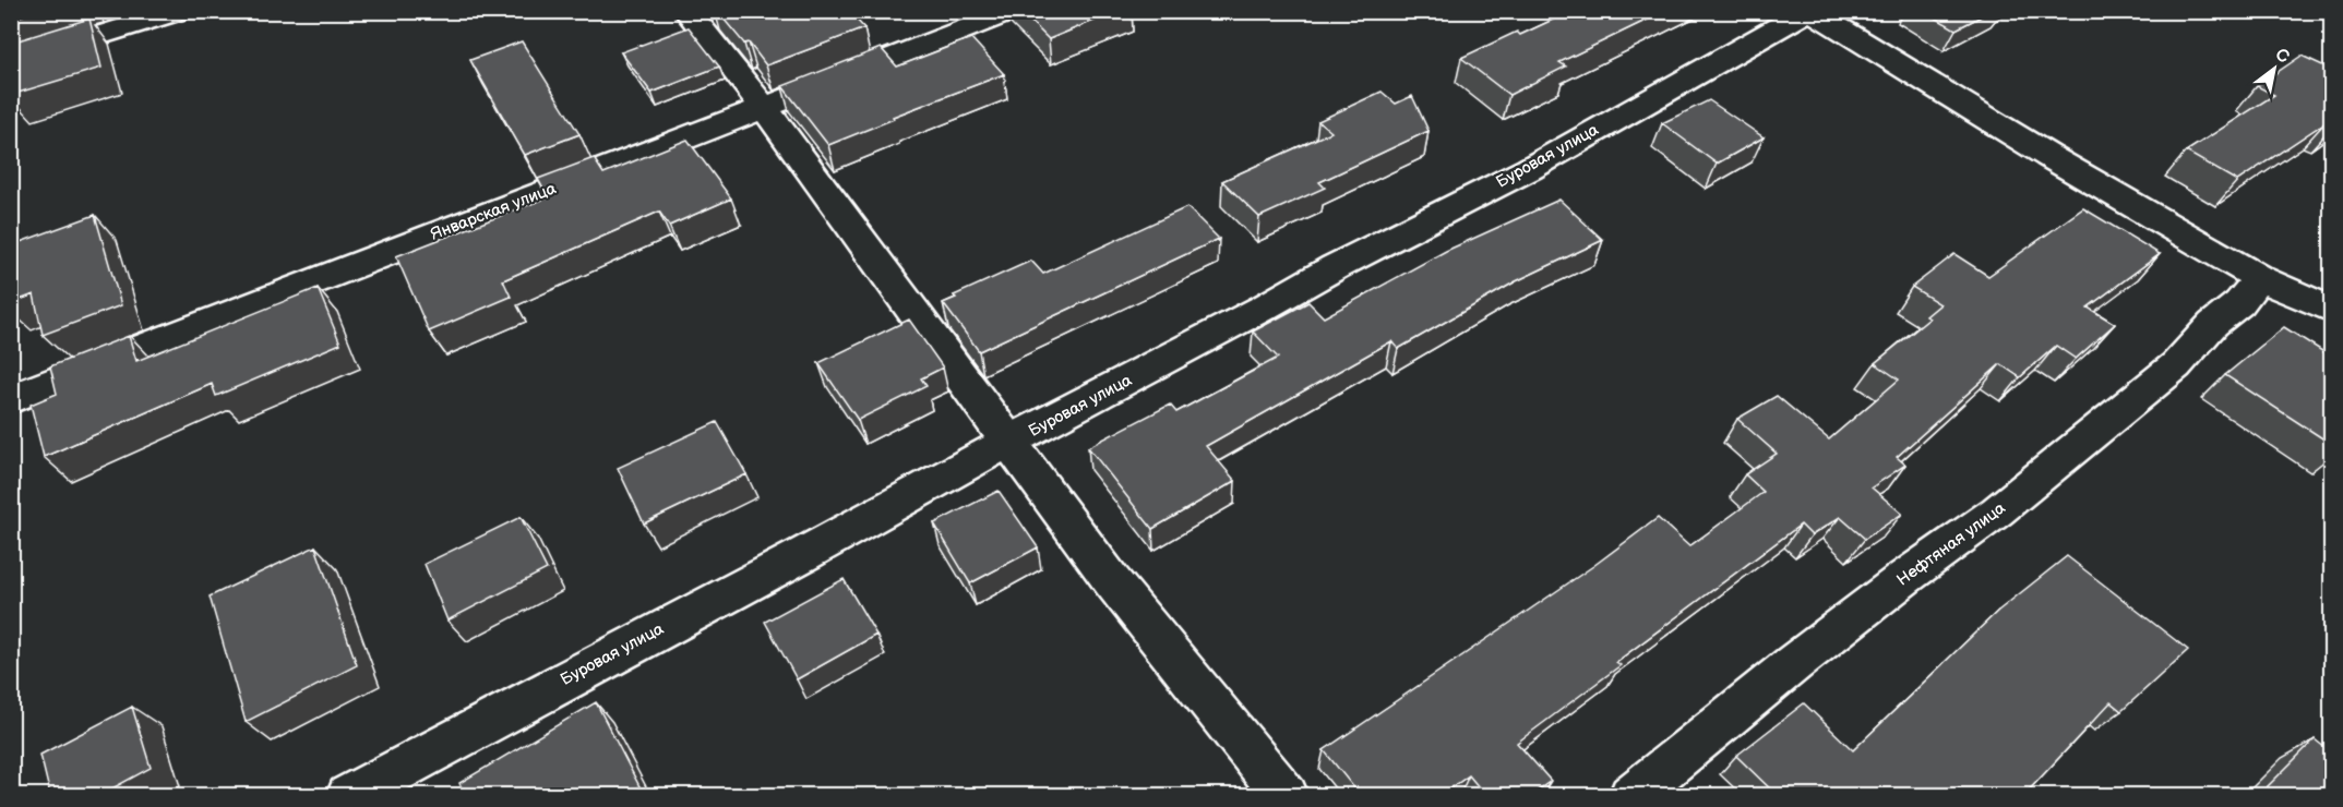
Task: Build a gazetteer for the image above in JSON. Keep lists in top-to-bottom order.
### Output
{
  "streets": {
    "street": ["Буровая улица", "Январская улица", "Нефтяная улица"]
  },
  "north": "top right"
}
